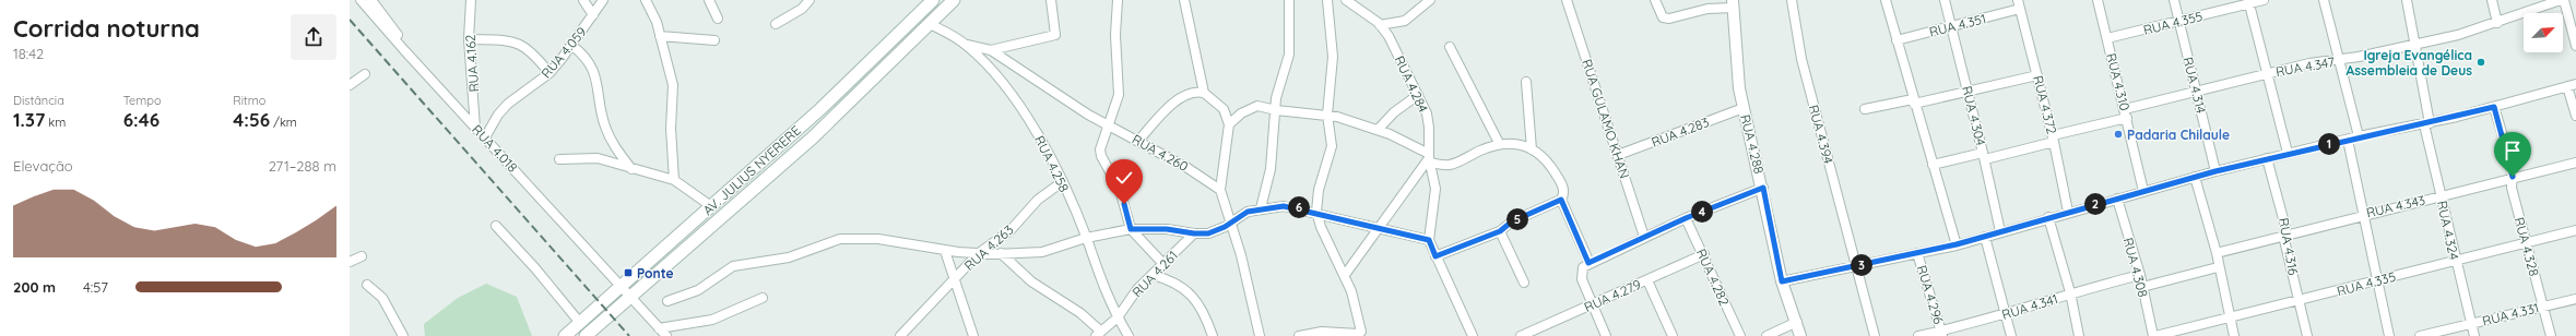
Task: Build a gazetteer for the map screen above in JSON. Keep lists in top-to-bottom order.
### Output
{
  "streets": {
    "main road": ["AV. JULIUS NYERERE"],
    "street": [
      "RUA 4.355",
      "RUA 4.351",
      "RUA 4.059",
      "RUA 4.162",
      "RUA 4.347",
      "RUA 4.310",
      "RUA 4.284",
      "RUA 4.314",
      "RUA 4.372",
      "RUA 4.304",
      "RUA GULAMO KHAN",
      "RUA 4.283",
      "RUA 4.394",
      "RUA 4.288",
      "RUA 4.018",
      "RUA 4.260",
      "RUA 4.258",
      "RUA 4.343",
      "RUA 4.324",
      "RUA 4.316",
      "RUA 4.328",
      "RUA 4.263",
      "RUA 4.308",
      "RUA 4.261",
      "RUA 4.282",
      "RUA 4.335",
      "RUA 4.296",
      "RUA 4.279",
      "RUA 4.341",
      "RUA 4.331"
    ]
  },
  "crossings": [
    ["RUA 4.355", "RUA 4.310"],
    ["RUA 4.355", "RUA 4.314"],
    ["RUA 4.351", "RUA 4.372"],
    ["RUA 4.351", "RUA 4.304"],
    ["RUA 4.059", "RUA 4.018"],
    ["RUA 4.162", "RUA 4.018"],
    ["RUA 4.347", "RUA 4.310"],
    ["RUA 4.347", "RUA 4.314"],
    ["RUA 4.347", "RUA 4.372"],
    ["RUA 4.347", "RUA 4.304"],
    ["RUA 4.347", "RUA 4.324"],
    ["RUA GULAMO KHAN", "RUA 4.283"],
    ["RUA 4.283", "RUA 4.288"],
    ["RUA 4.018", "AV. JULIUS NYERERE"],
    ["RUA 4.260", "RUA 4.258"],
    ["RUA 4.258", "AV. JULIUS NYERERE"],
    ["RUA 4.258", "RUA 4.263"],
    ["RUA 4.258", "RUA 4.261"],
    ["RUA 4.343", "RUA 4.324"],
    ["RUA 4.343", "RUA 4.316"],
    ["RUA 4.343", "RUA 4.328"],
    ["RUA 4.324", "RUA 4.335"],
    ["RUA 4.324", "RUA 4.331"],
    ["RUA 4.316", "RUA 4.335"],
    ["RUA 4.328", "RUA 4.335"],
    ["RUA 4.328", "RUA 4.331"],
    ["RUA 4.308", "RUA 4.335"],
    ["RUA 4.308", "RUA 4.341"],
    ["RUA 4.282", "RUA 4.279"],
    ["RUA 4.296", "RUA 4.341"]
  ],
  "places": {
    "other": ["Igreja Evangélica Assembleia de Deus", "Padaria Chilaule"],
    "transit": ["Ponte"]
  },
  "north": "top right",
  "page": {
    "heading": ["Corrida noturna", "18:42"],
    "stats": [
      ["Distância", "1.37 km"],
      ["Tempo", "6:46"],
      ["Ritmo", "4:56 /km"]
    ],
    "pins": [
      "1",
      "2",
      "6",
      "4",
      "5",
      "3"
    ],
    "chart": ["Elevação", "271–288 m"],
    "list": [
      {
        "name": "200 m",
        "note": "4:57"
      }
    ]
  }
}
